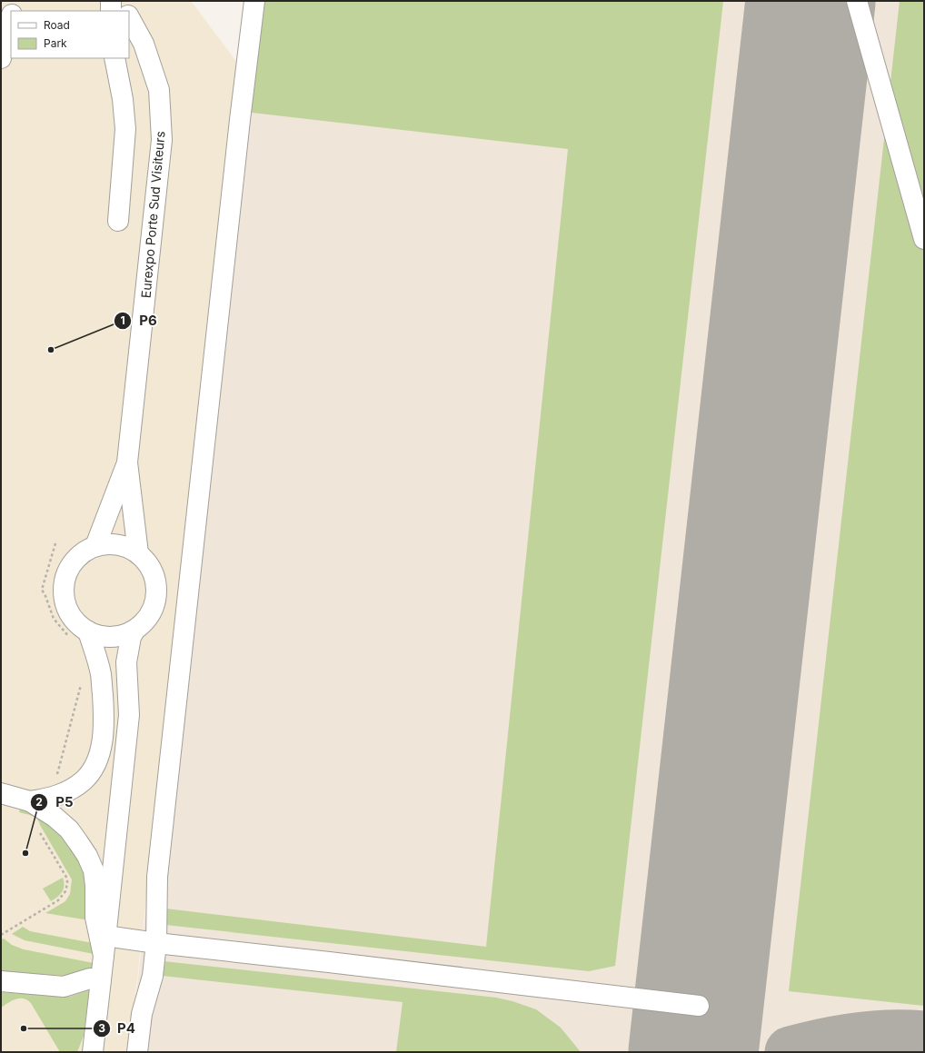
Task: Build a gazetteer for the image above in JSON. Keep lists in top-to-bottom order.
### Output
{
  "streets": {
    "street": ["Eurexpo Porte Sud Visiteurs"]
  },
  "places": ["P6", "P5", "P4"],
  "legend": ["Road", "Park"]
}
